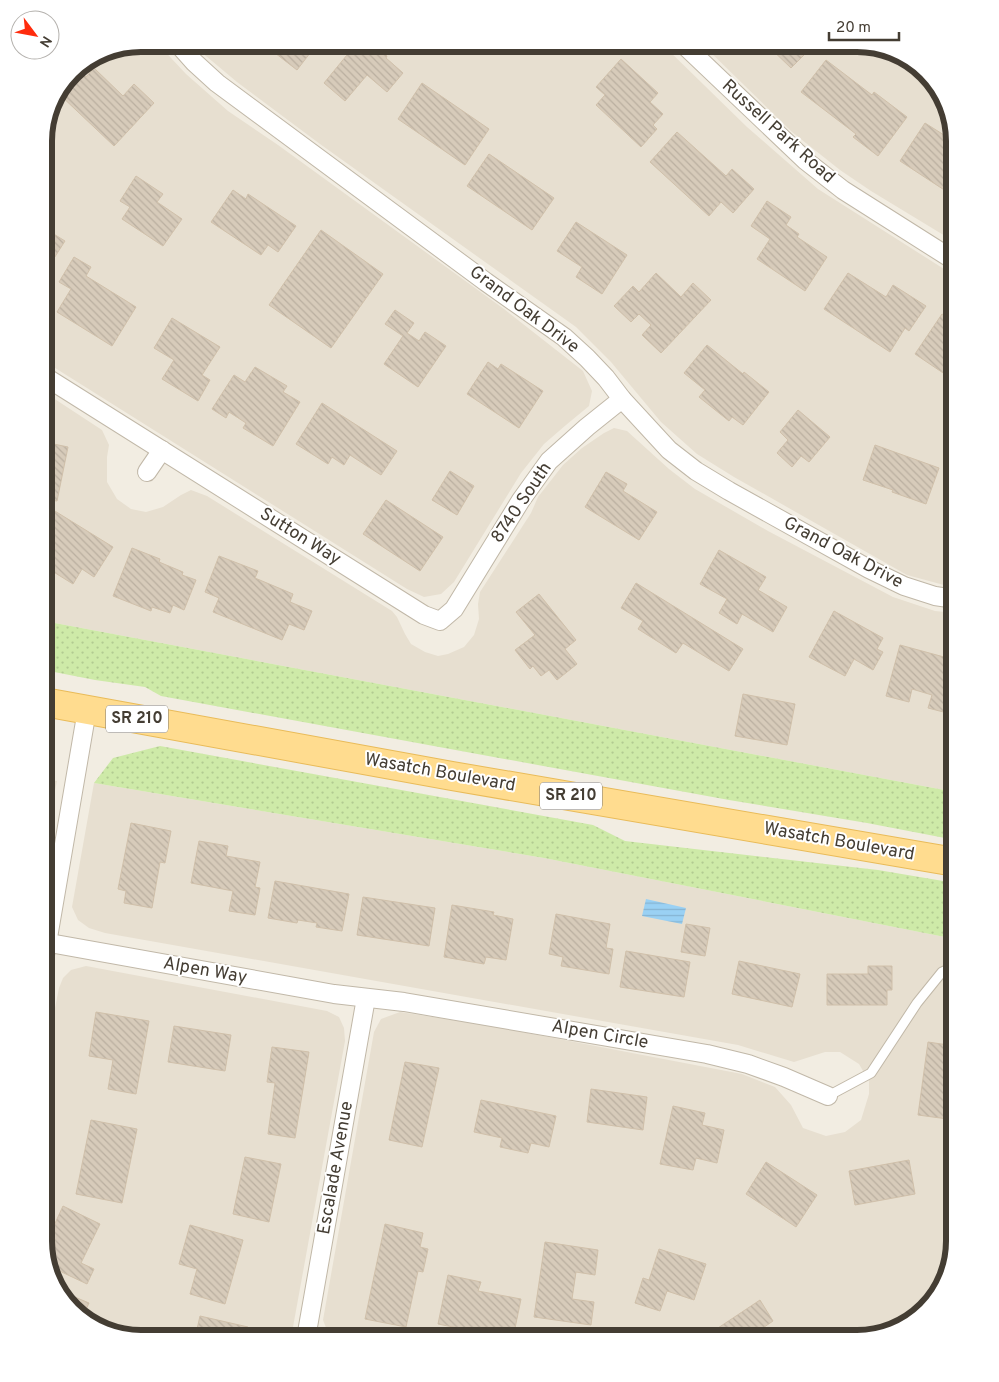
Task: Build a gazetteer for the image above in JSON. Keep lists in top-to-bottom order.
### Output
{
  "streets": {
    "main road": ["SR 210", "Wasatch Boulevard"],
    "street": [
      "Russell Park Road",
      "Grand Oak Drive",
      "8740 South",
      "Sutton Way",
      "Alpen Way",
      "Alpen Circle",
      "Escalade Avenue"
    ]
  },
  "crossings": [
    ["Grand Oak Drive", "8740 South"],
    ["8740 South", "Sutton Way"],
    ["Alpen Way", "Alpen Circle"],
    ["Alpen Way", "Escalade Avenue"],
    ["Alpen Circle", "Escalade Avenue"]
  ],
  "scale_bar": "20 m",
  "north": "bottom right"
}
